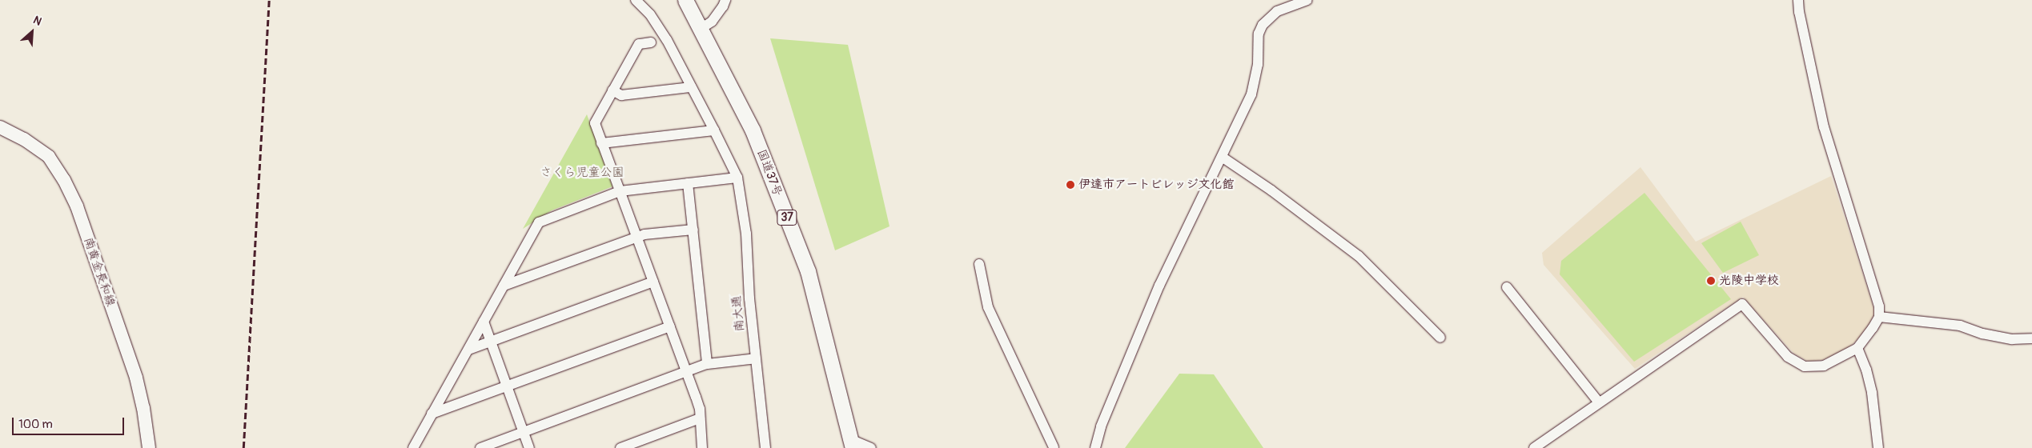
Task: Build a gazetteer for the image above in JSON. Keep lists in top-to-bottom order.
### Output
{
  "streets": {
    "highway": ["国道37号", "37"],
    "main road": ["南黄金長和線"],
    "street": ["南大通"]
  },
  "parks": ["さくら児童公園"],
  "places": ["伊達市アートビレッジ文化館", "光陵中学校"],
  "scale_bar": "100 m",
  "north": "top right"
}
